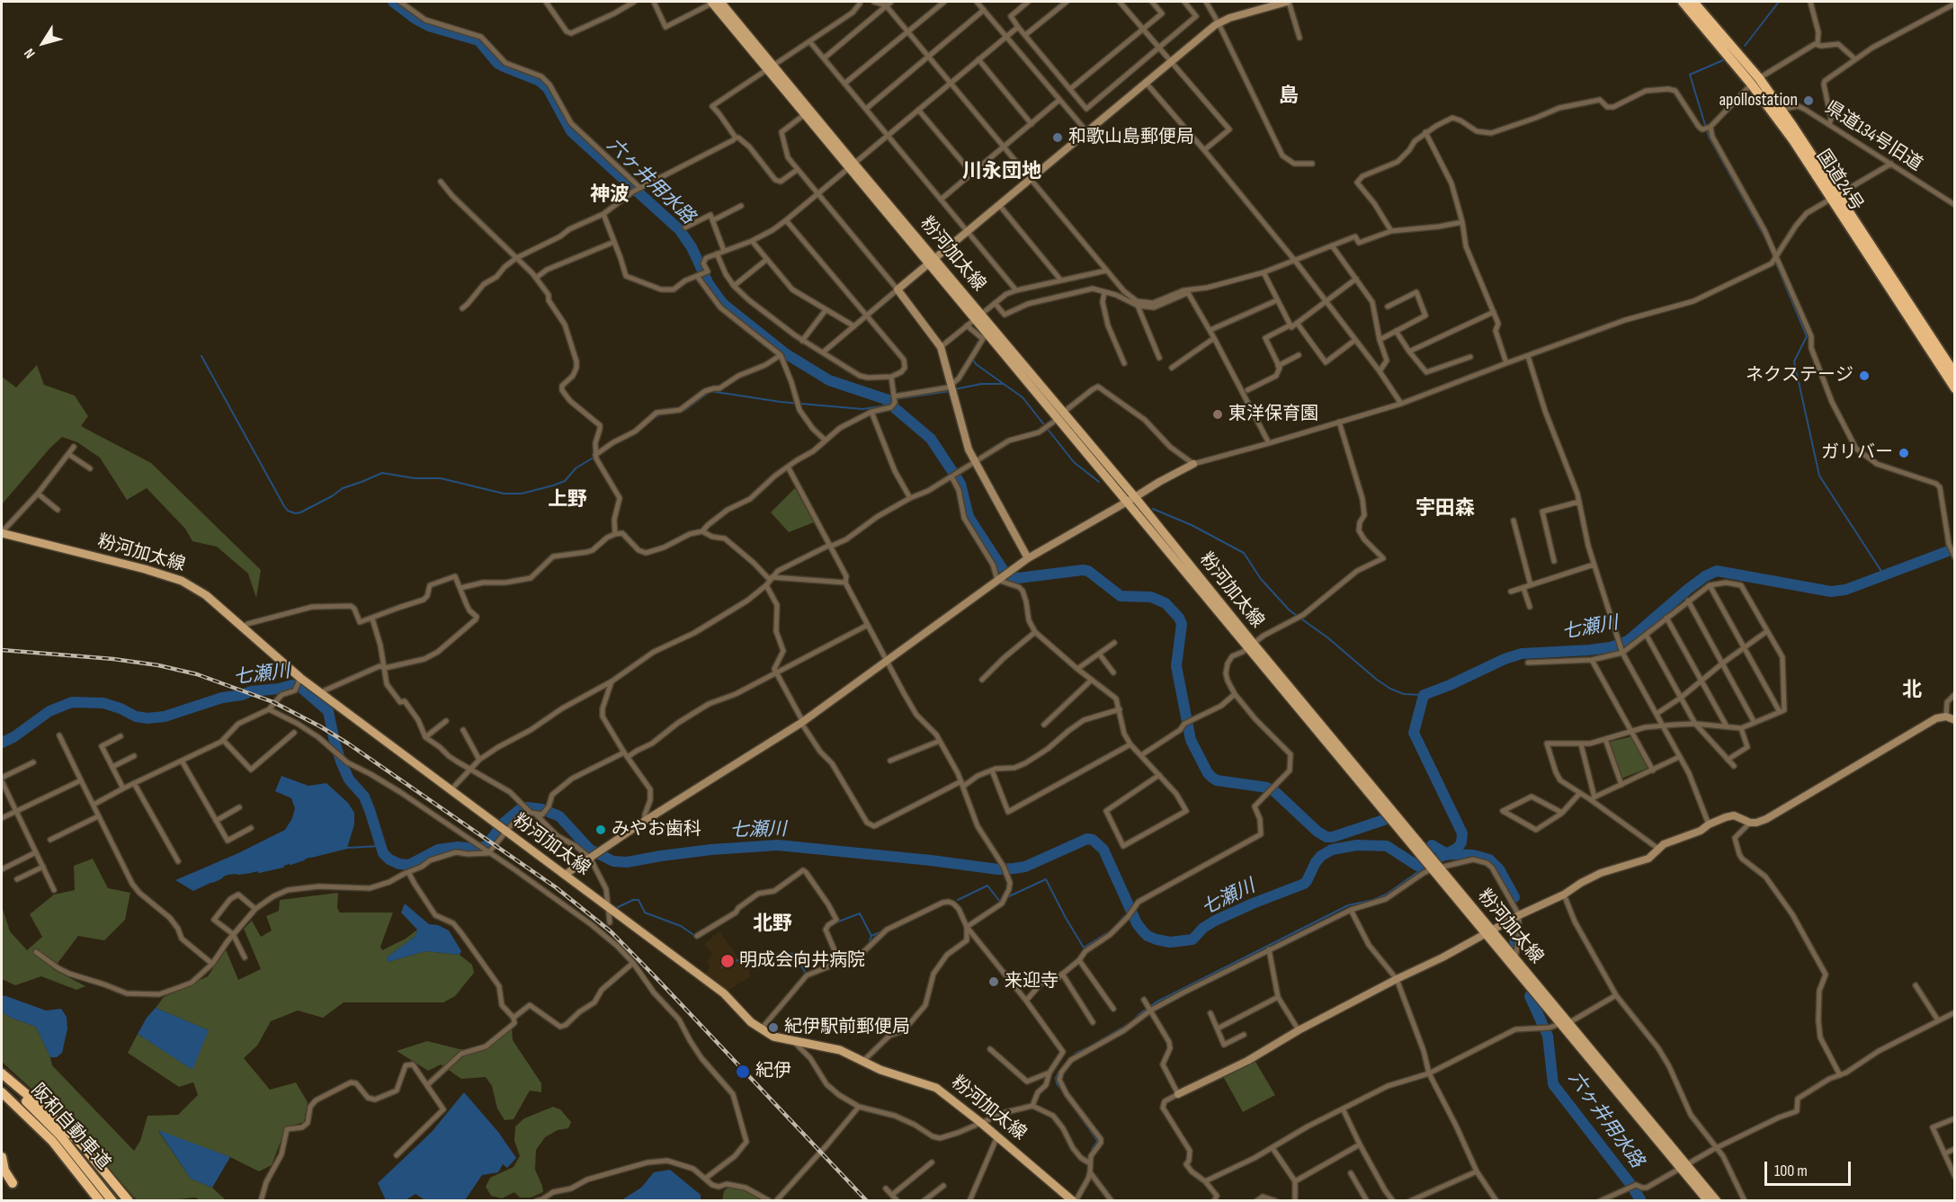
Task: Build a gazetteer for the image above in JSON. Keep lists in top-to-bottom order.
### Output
{
  "streets": {
    "highway": ["国道24号", "阪和自動車道"],
    "main road": ["粉河加太線"],
    "street": ["県道134号旧道"]
  },
  "crossings": [
    ["県道134号旧道", "国道24号"]
  ],
  "districts": [
    "島",
    "川永団地",
    "神波",
    "上野",
    "宇田森",
    "北",
    "北野"
  ],
  "water": ["六ヶ井用水路", "七瀬川"],
  "places": [
    "apollostation",
    "和歌山島郵便局",
    "ネクステージ",
    "東洋保育園",
    "ガリバー",
    "みやお歯科",
    "明成会向井病院",
    "来迎寺",
    "紀伊駅前郵便局",
    "紀伊"
  ],
  "scale_bar": "100 m",
  "north": "bottom left"
}
